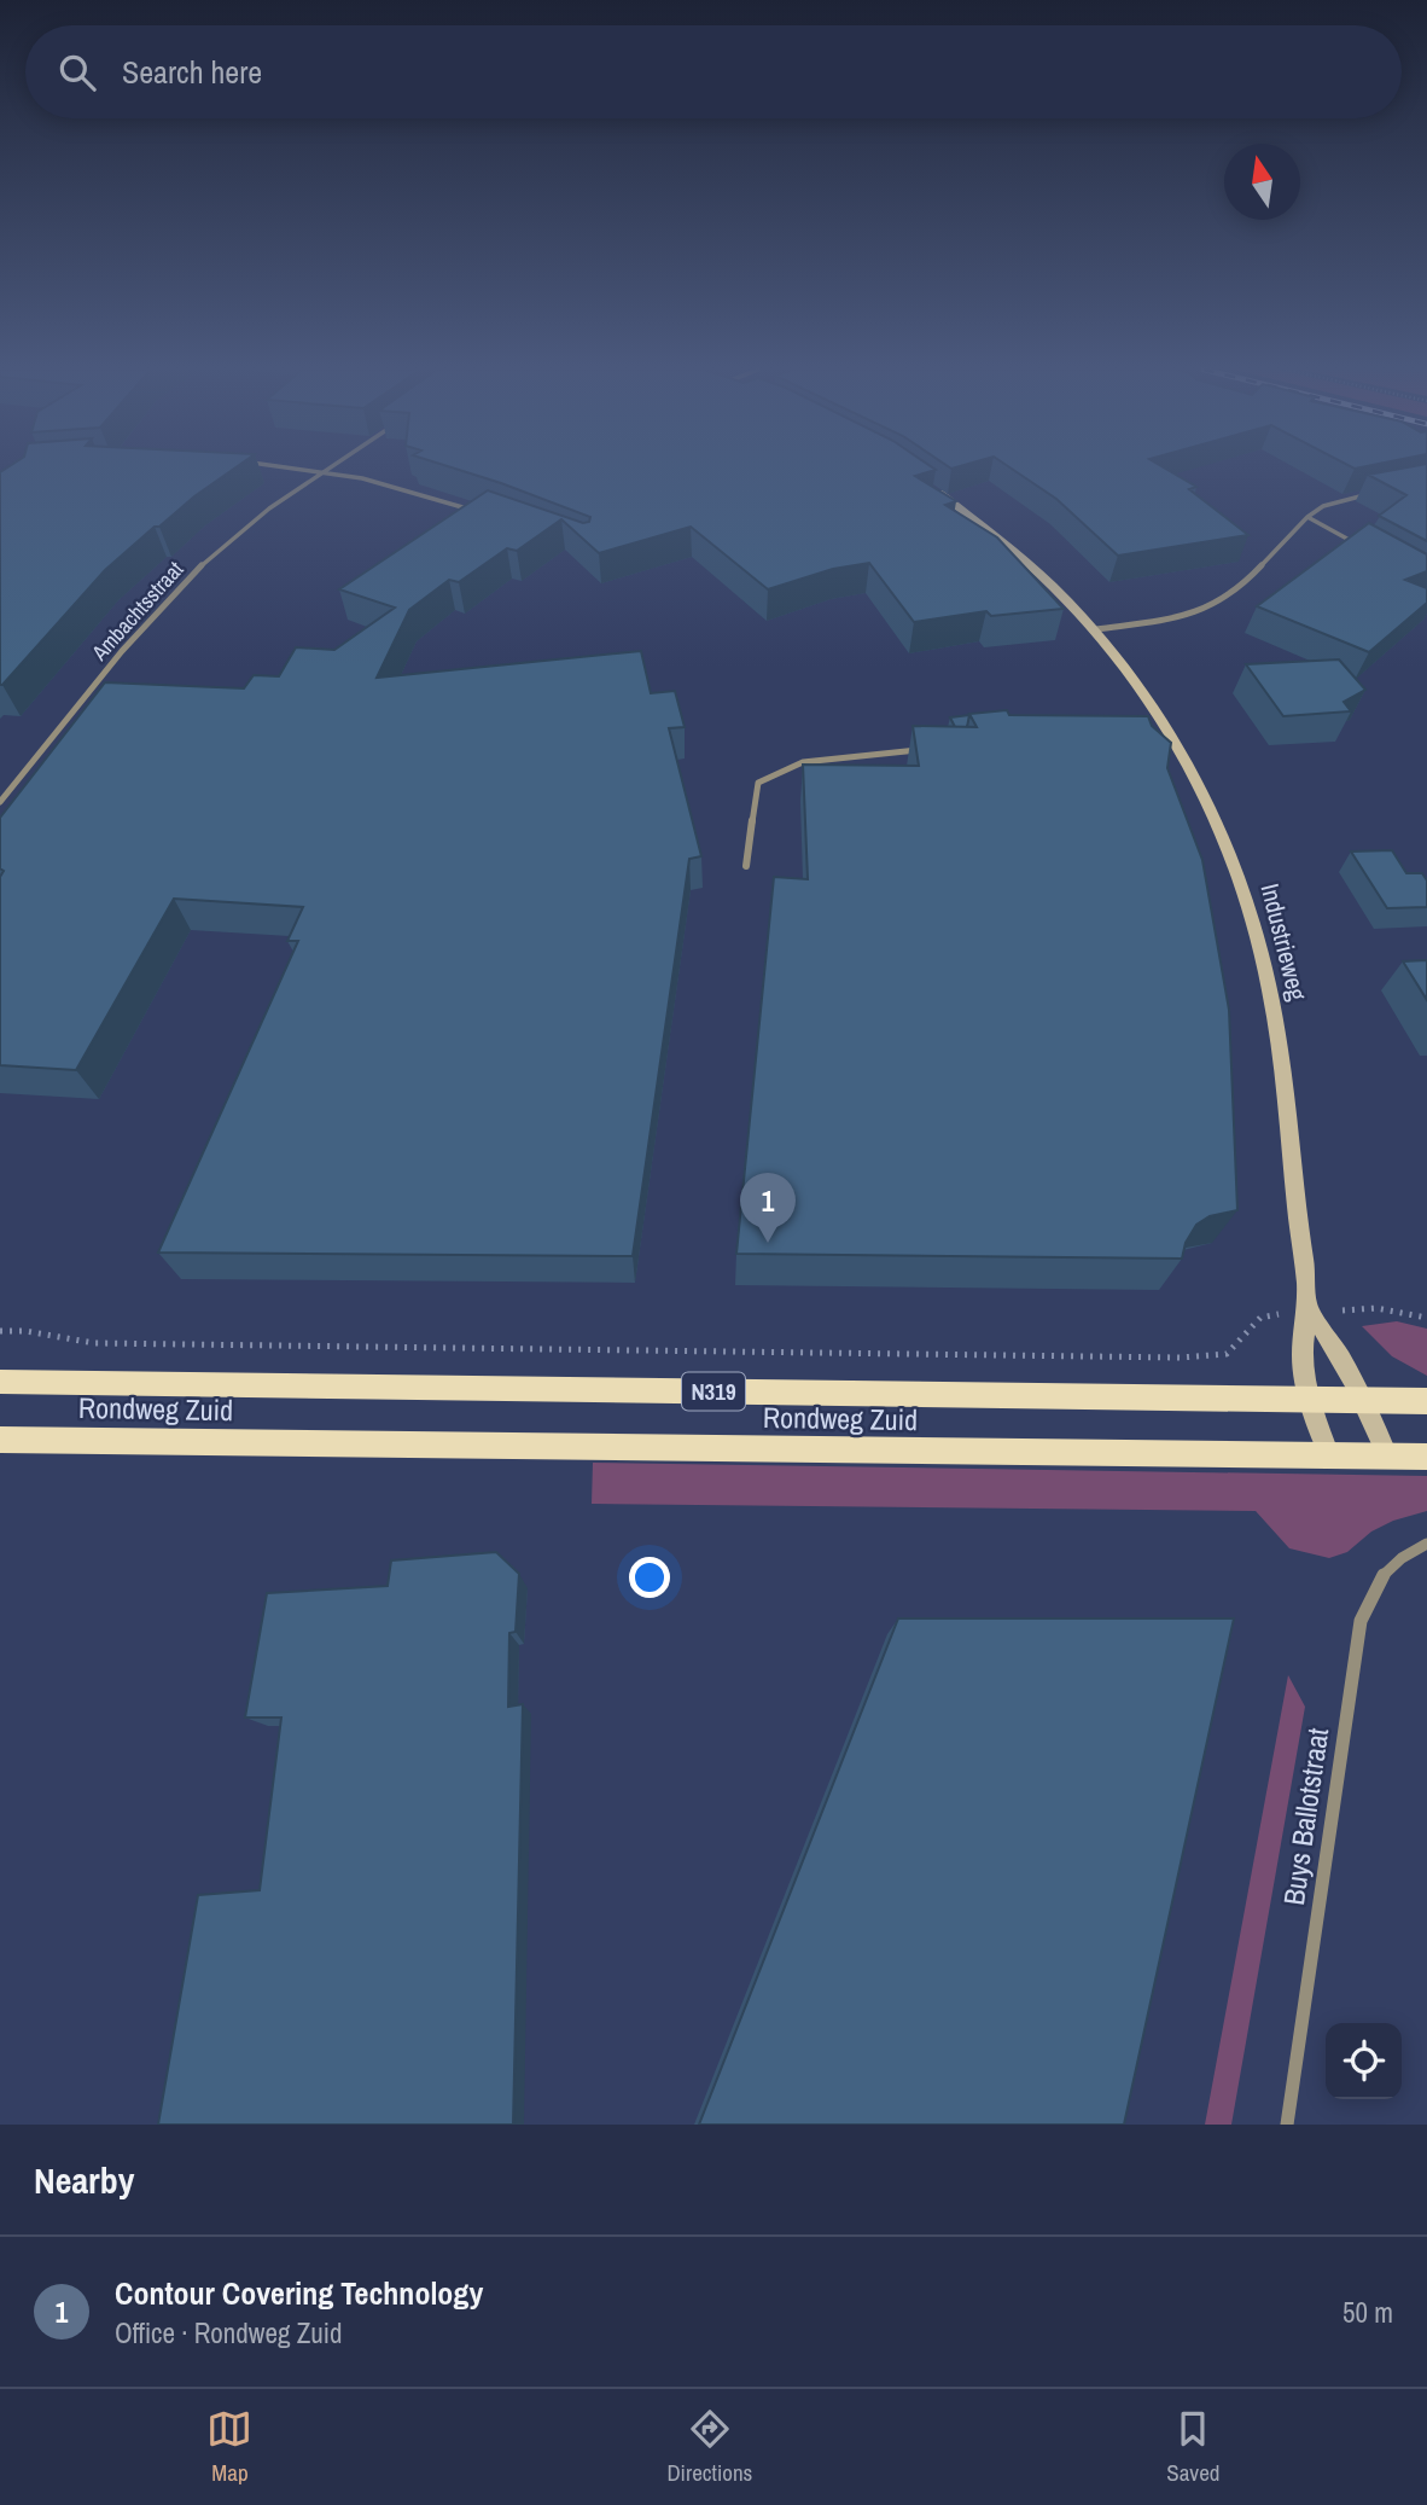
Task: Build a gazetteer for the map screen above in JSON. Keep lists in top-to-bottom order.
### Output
{
  "streets": {
    "main road": ["N319", "Rondweg Zuid"],
    "street": ["Ambachtsstraat", "Industrieweg", "Buys Ballotstraat"]
  },
  "crossings": [
    ["Industrieweg", "Rondweg Zuid"]
  ],
  "north": "top",
  "page": {
    "search": "Search here",
    "pins": "1",
    "heading": "Nearby",
    "list": [
      {
        "mark": "1",
        "name": "Contour Covering Technology",
        "note": "Office · Rondweg Zuid",
        "value": "50 m"
      }
    ],
    "nav": ["Map", "Directions", "Saved"]
  }
}
